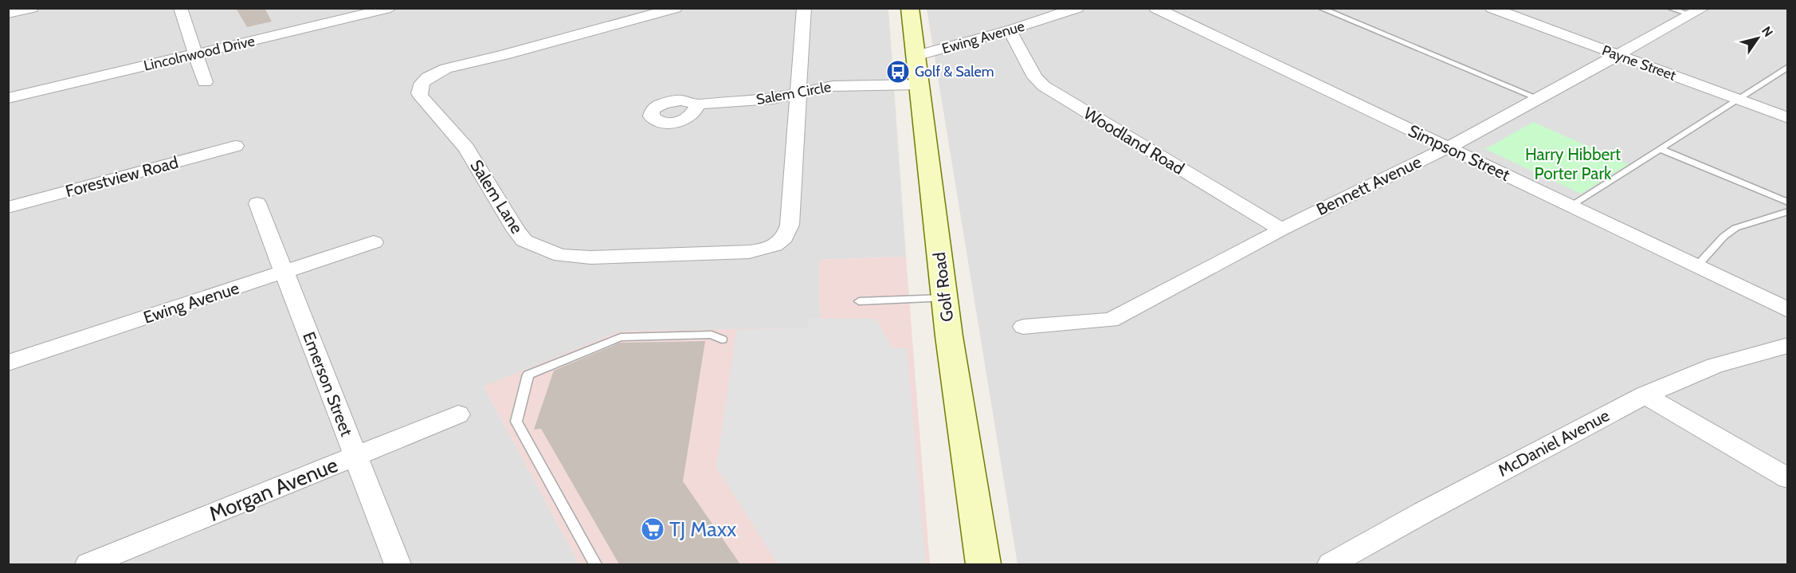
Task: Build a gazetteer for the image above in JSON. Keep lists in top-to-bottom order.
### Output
{
  "streets": {
    "main road": ["Golf Road"],
    "street": [
      "Ewing Avenue",
      "Lincolnwood Drive",
      "Payne Street",
      "Salem Circle",
      "Woodland Road",
      "Simpson Street",
      "Forestview Road",
      "Bennett Avenue",
      "Salem Lane",
      "Emerson Street",
      "McDaniel Avenue",
      "Morgan Avenue"
    ]
  },
  "crossings": [
    ["Ewing Avenue", "Woodland Road"],
    ["Ewing Avenue", "Golf Road"],
    ["Ewing Avenue", "Emerson Street"],
    ["Payne Street", "Bennett Avenue"],
    ["Salem Circle", "Salem Lane"],
    ["Salem Circle", "Golf Road"],
    ["Woodland Road", "Bennett Avenue"],
    ["Simpson Street", "Bennett Avenue"],
    ["Emerson Street", "Morgan Avenue"]
  ],
  "parks": ["Harry Hibbert Porter Park"],
  "places": {
    "bus stop": ["Golf & Salem"],
    "supermarket": ["TJ Maxx"]
  },
  "north": "top right"
}
